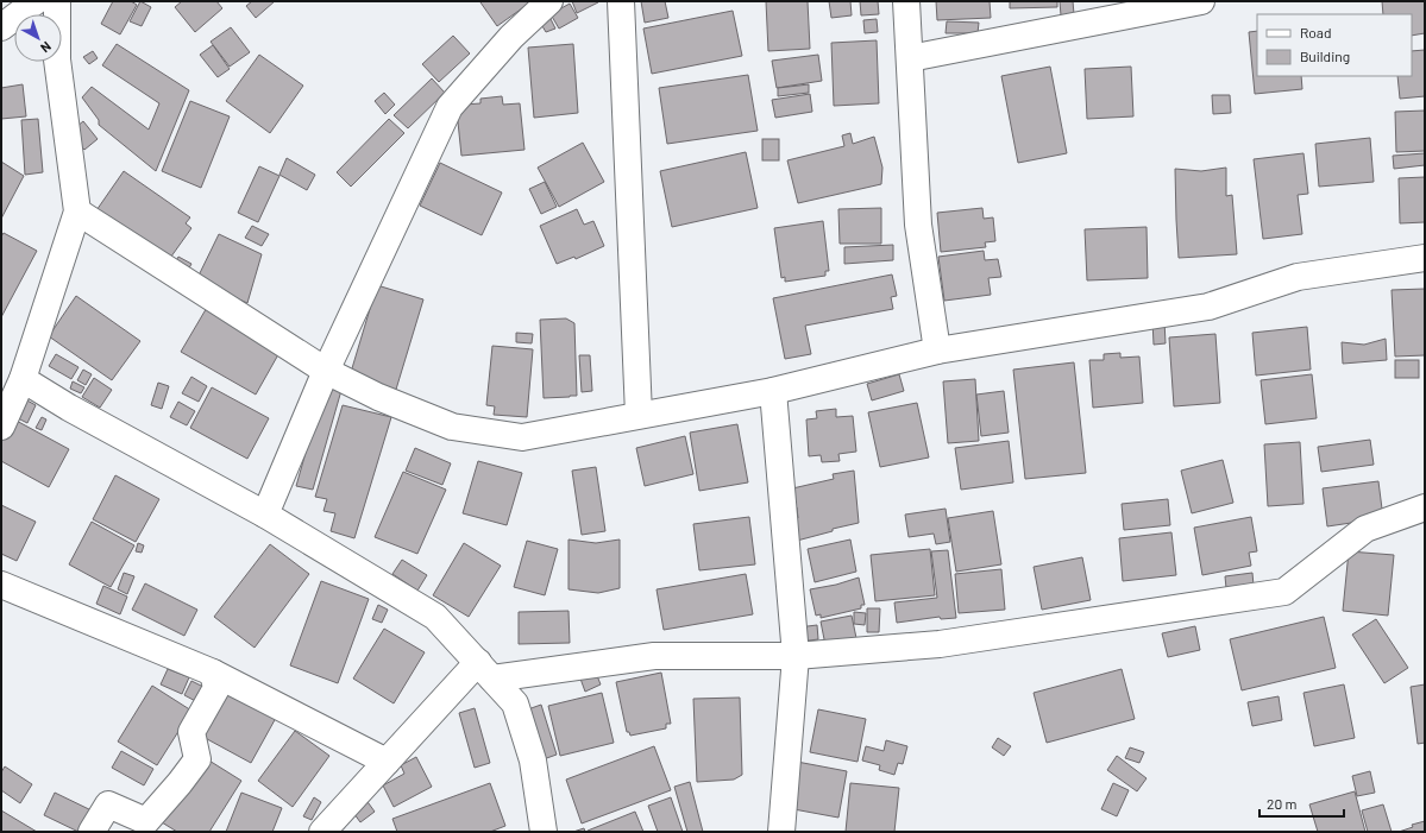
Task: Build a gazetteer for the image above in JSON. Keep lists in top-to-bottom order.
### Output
{
  "legend": ["Road", "Building"],
  "scale_bar": "20 m",
  "north": "bottom right"
}
